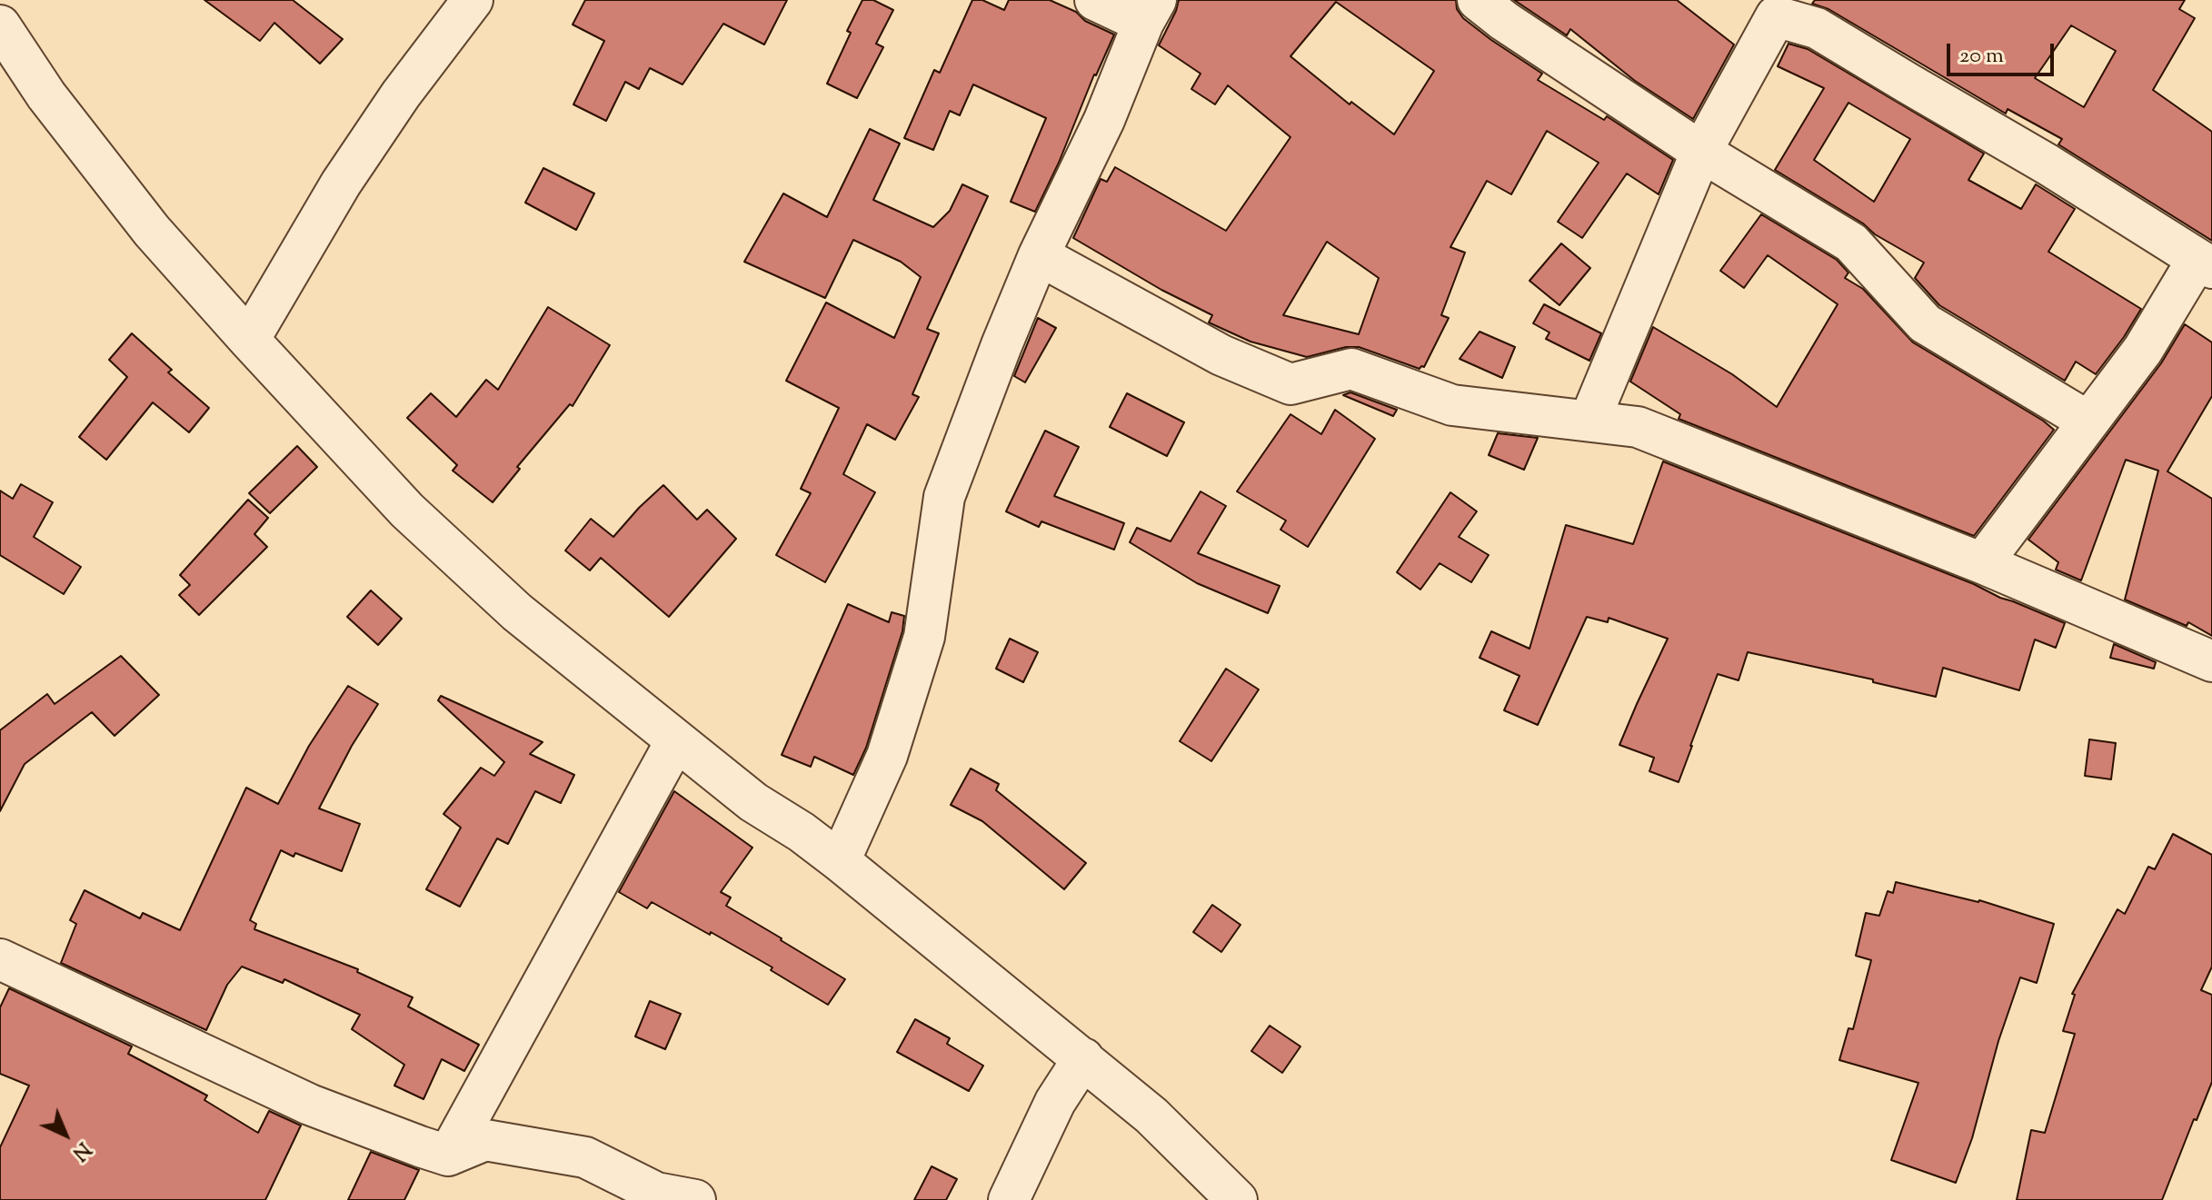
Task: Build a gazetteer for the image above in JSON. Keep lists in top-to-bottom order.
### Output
{
  "scale_bar": "20 m",
  "north": "bottom right"
}
